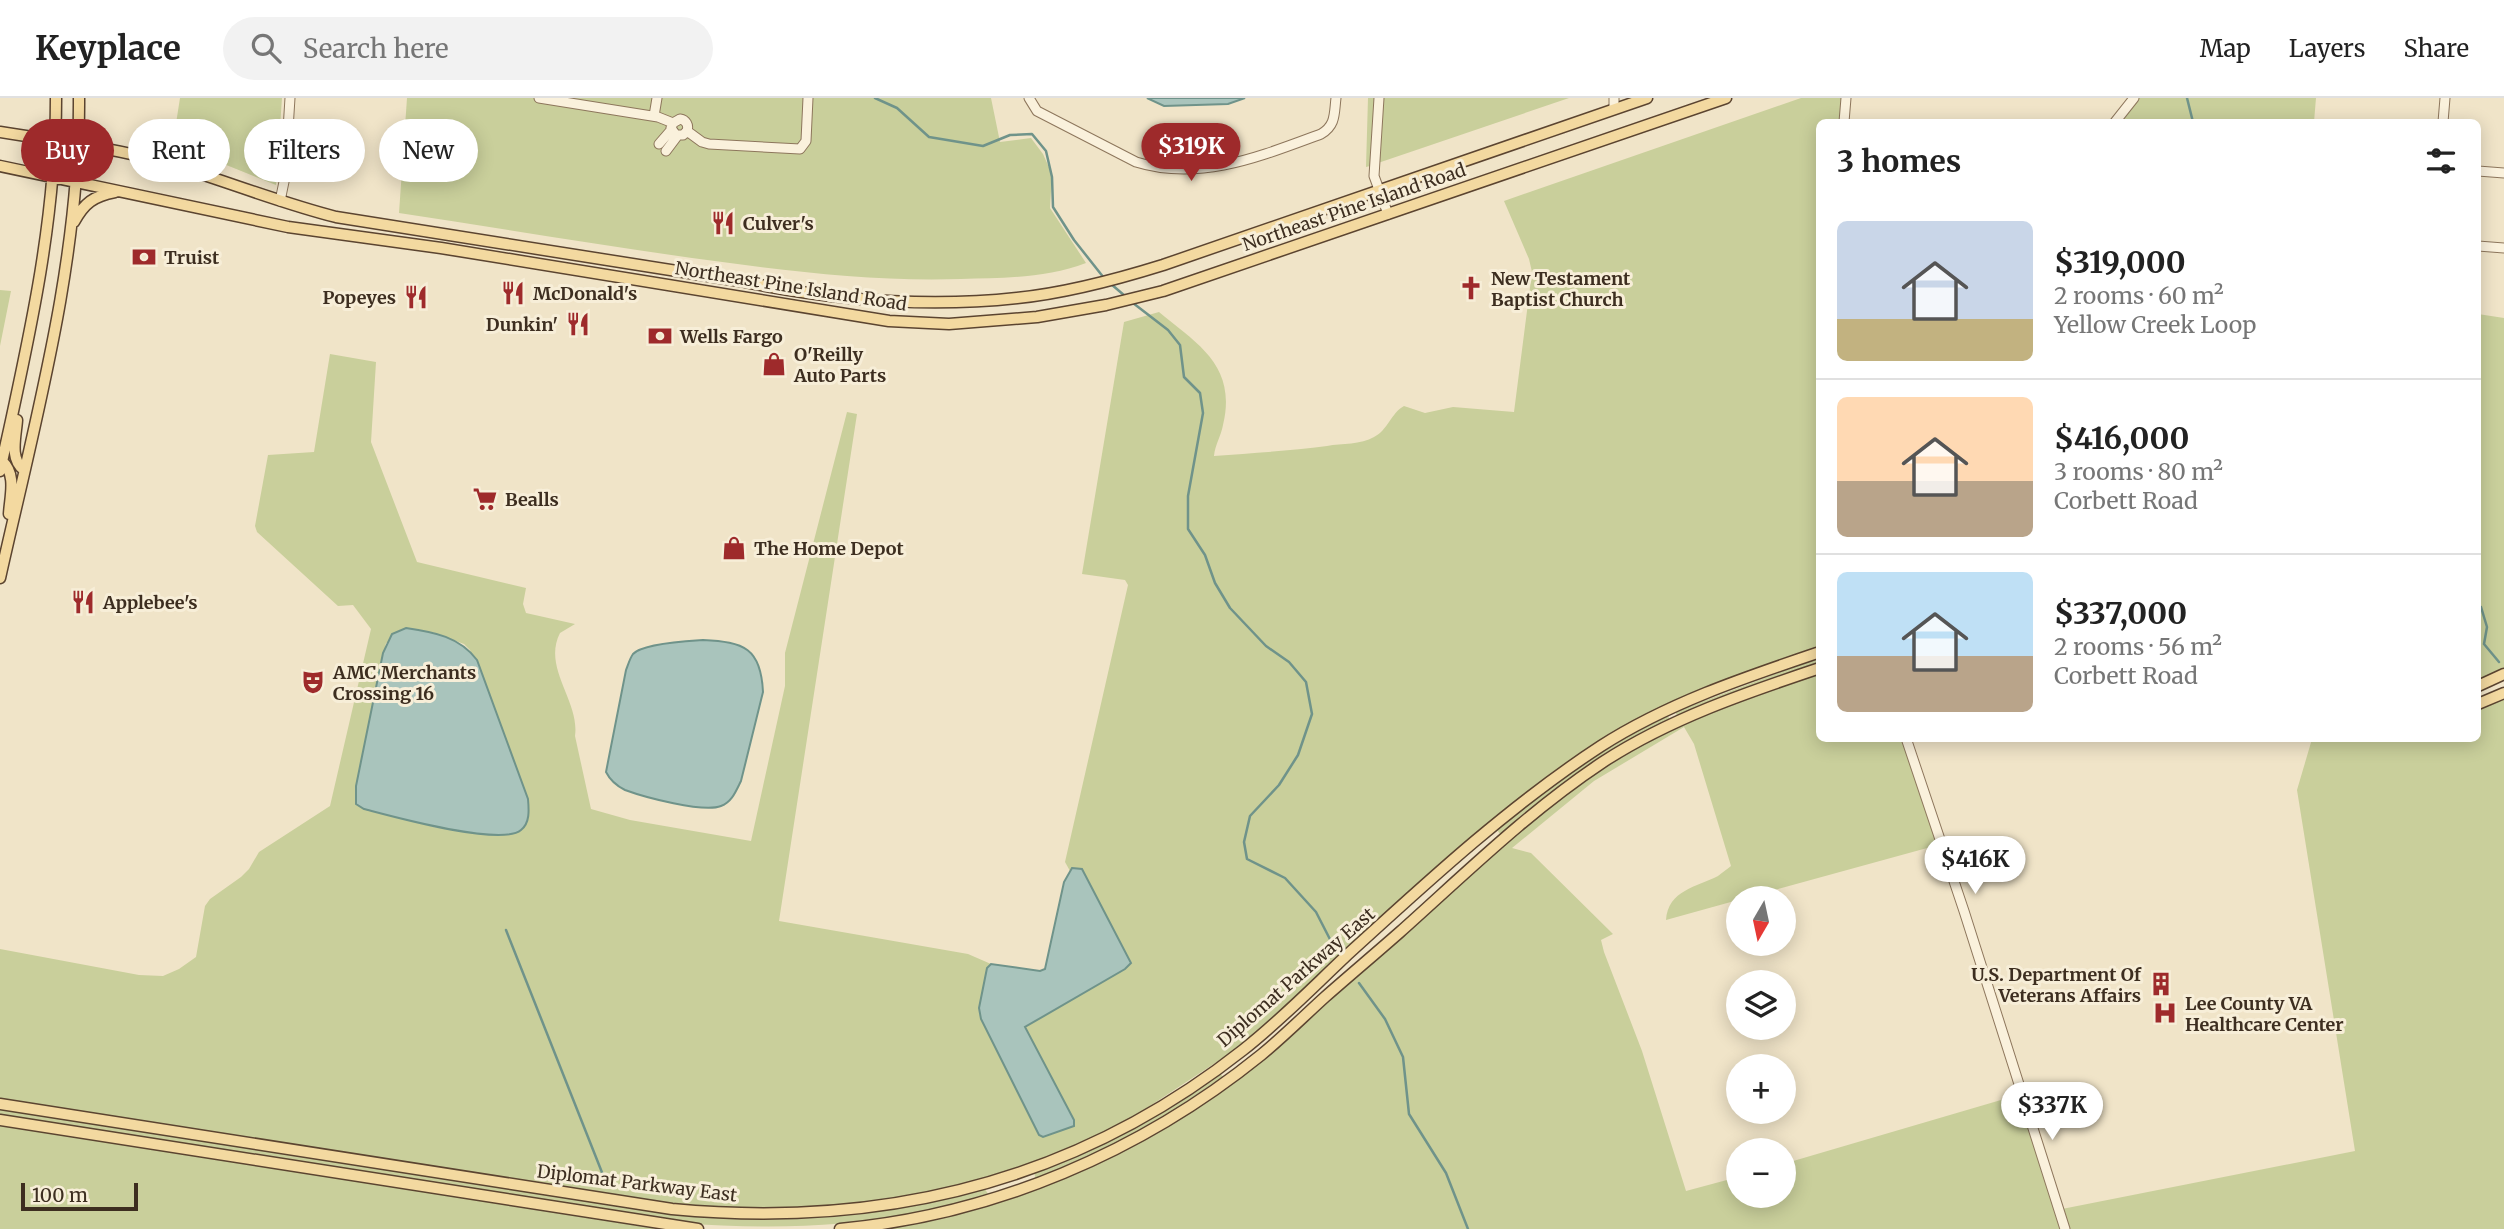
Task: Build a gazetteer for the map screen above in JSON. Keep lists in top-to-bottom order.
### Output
{
  "streets": {
    "main road": ["Northeast Pine Island Road", "Diplomat Parkway East"]
  },
  "places": {
    "restaurant": [
      "Culver's",
      "McDonald's",
      "Popeyes",
      "Dunkin'",
      "Applebee's"
    ],
    "bank": ["Truist", "Wells Fargo"],
    "church": ["New Testament Baptist Church"],
    "shop": ["O'Reilly Auto Parts", "The Home Depot"],
    "supermarket": ["Bealls"],
    "theatre": ["AMC Merchants Crossing 16"],
    "building": ["U.S. Department Of Veterans Affairs"],
    "hospital": ["Lee County VA Healthcare Center"]
  },
  "scale_bar": "100 m",
  "north": "bottom",
  "page": {
    "header": "Keyplace",
    "search": "Search here",
    "nav": ["Map", "Layers", "Share"],
    "chip": [
      "Buy",
      "Rent",
      "Filters",
      "New"
    ],
    "heading": "3 homes",
    "price": ["$319K", "$416K", "$337K"],
    "list": [
      {
        "name": "$319,000",
        "note": "2 rooms · 60 m² · Yellow Creek Loop"
      },
      {
        "name": "$416,000",
        "note": "3 rooms · 80 m² · Corbett Road"
      },
      {
        "name": "$337,000",
        "note": "2 rooms · 56 m² · Corbett Road"
      }
    ],
    "map_buttons": ["+", "−"],
    "scale": "100 m"
  }
}
